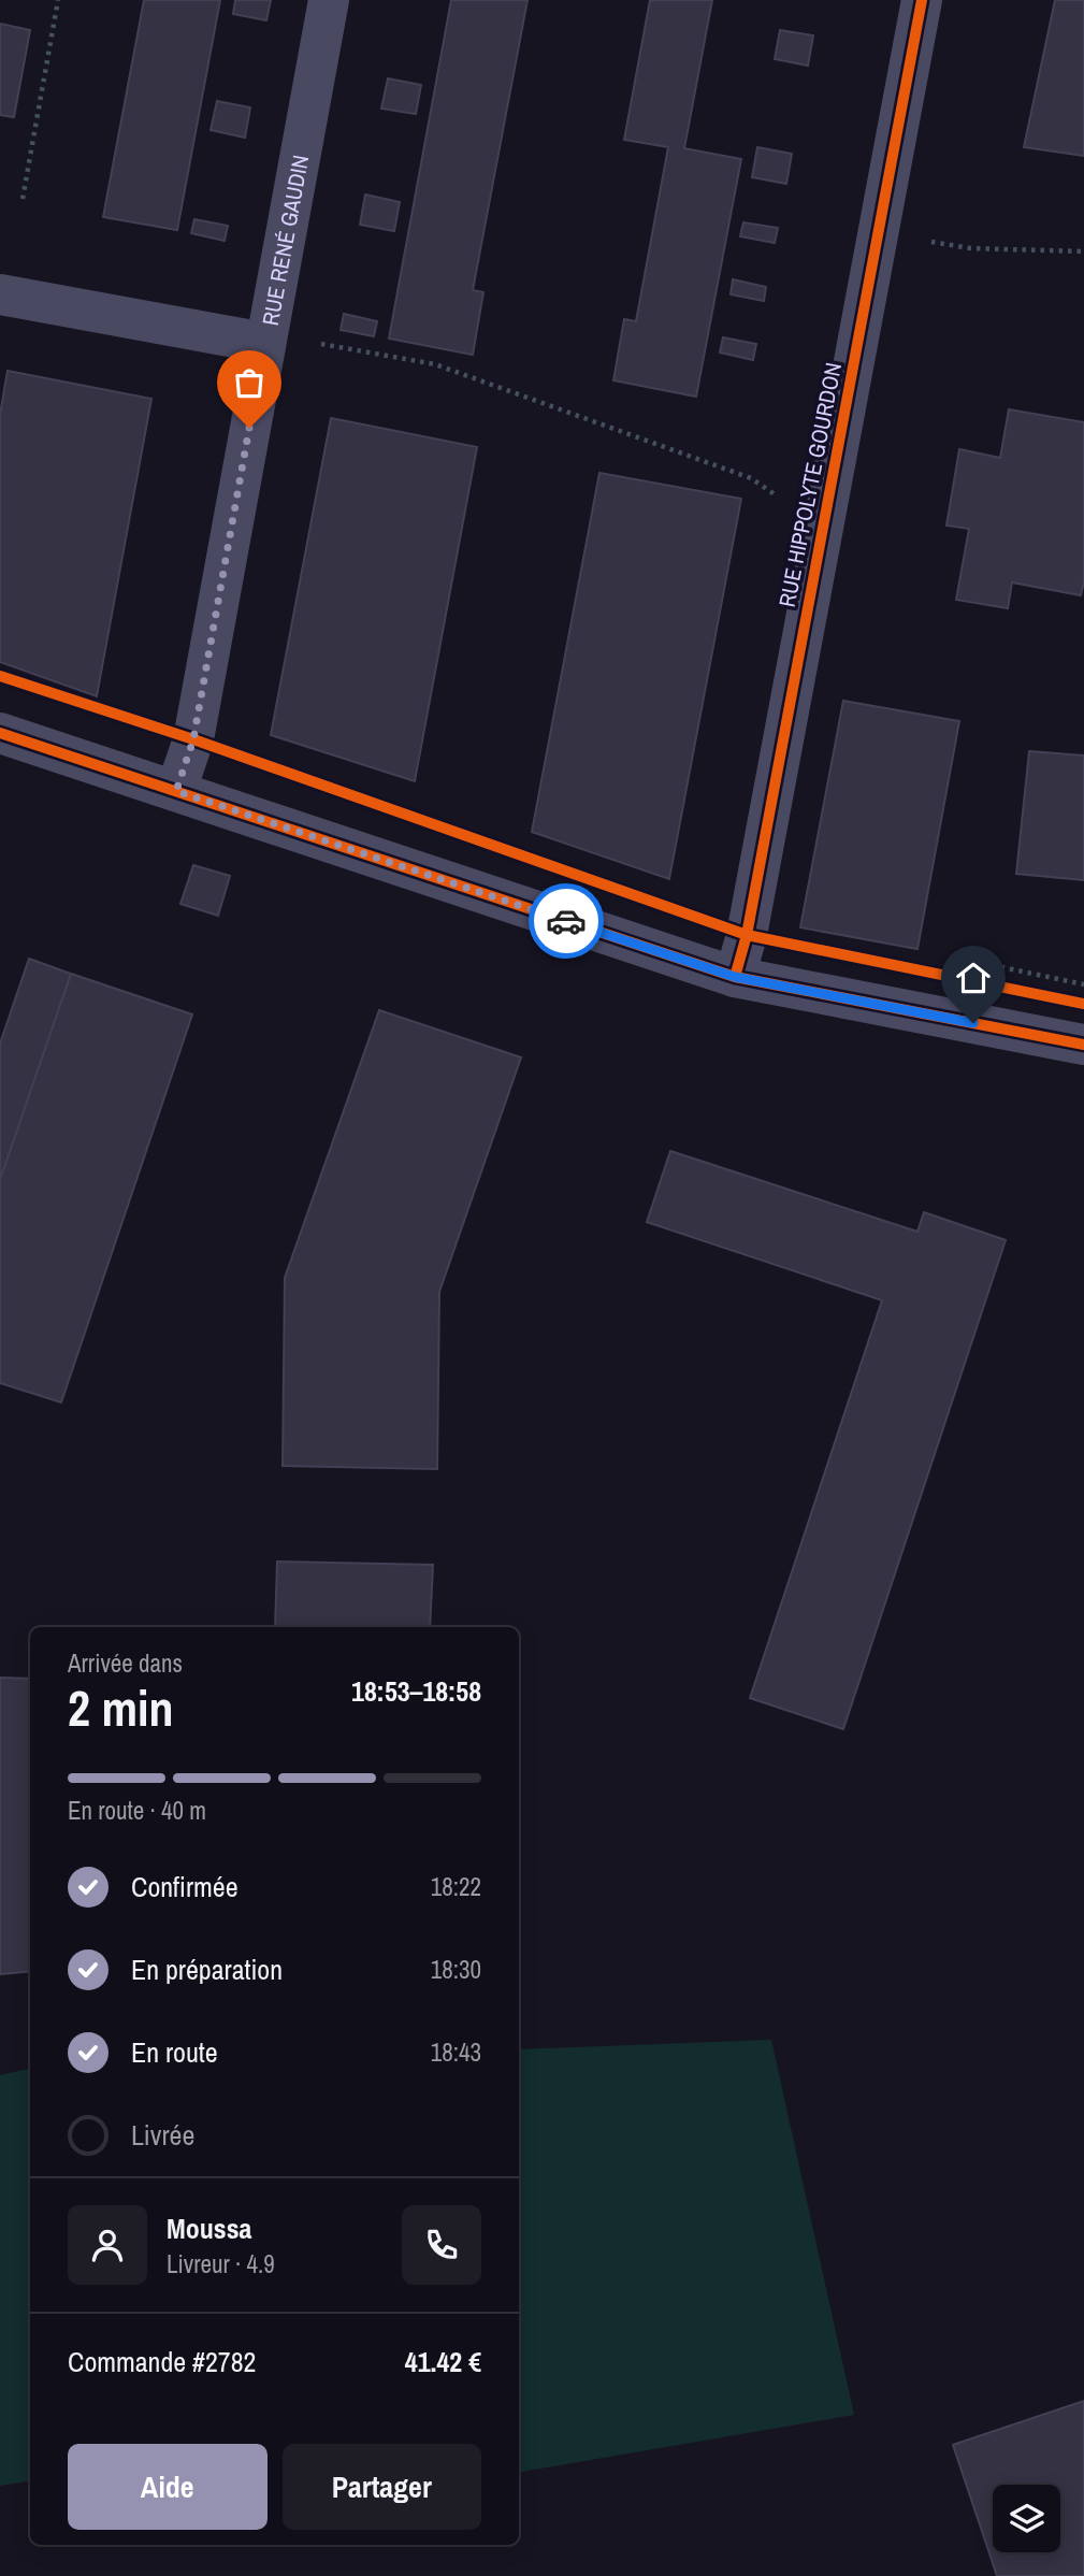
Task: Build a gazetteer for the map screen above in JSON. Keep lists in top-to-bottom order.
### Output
{
  "streets": {
    "street": ["RUE RENÉ GAUDIN", "RUE HIPPOLYTE GOURDON"]
  },
  "page": {
    "heading": ["2 min", "Arrivée dans", "18:53–18:58"],
    "panel": [
      "Moussa",
      "Livreur · 4.9",
      "Commande #2782",
      "41.42 €"
    ],
    "bar": "En route · 40 m",
    "list": [
      ["Confirmée", "18:22"],
      ["En préparation", "18:30"],
      ["En route", "18:43"],
      "Livrée"
    ],
    "buttons": ["Aide", "Partager"]
  }
}
